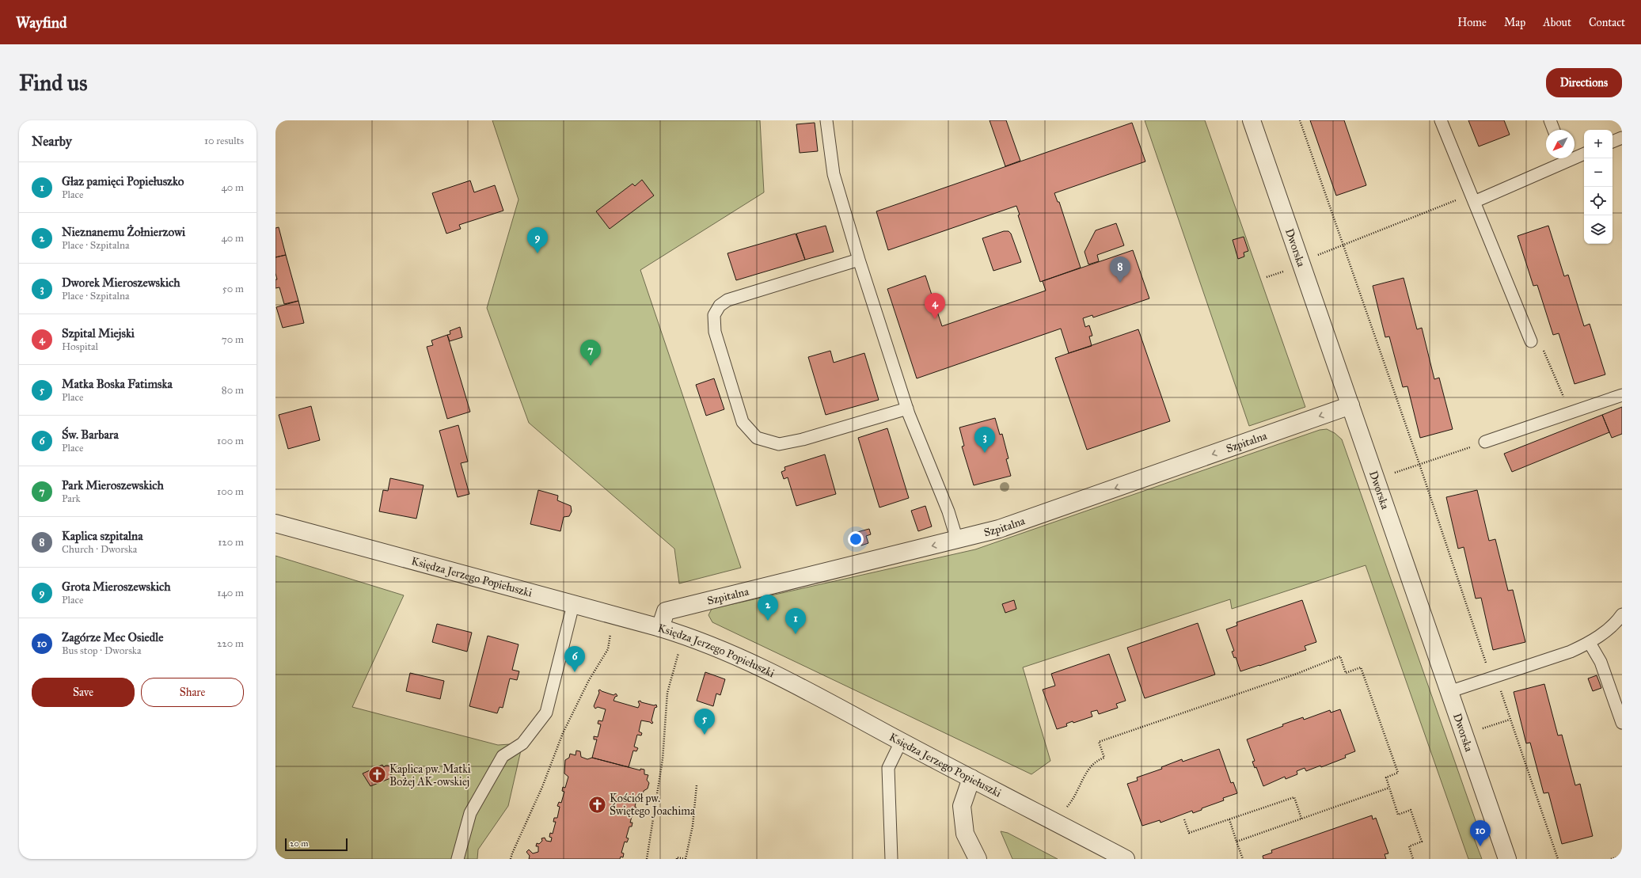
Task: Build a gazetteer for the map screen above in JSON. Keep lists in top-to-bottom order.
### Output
{
  "streets": {
    "street": ["Dworska", "Szpitalna", "Księdza Jerzego Popiełuszki"]
  },
  "crossings": [
    ["Dworska", "Szpitalna"],
    ["Szpitalna", "Księdza Jerzego Popiełuszki"]
  ],
  "one_way": ["Szpitalna"],
  "places": {
    "church": ["Kaplica pw. Matki Bożej AK-owskiej", "Kościół pw. Świętego Joachima"]
  },
  "scale_bar": "20 m",
  "north": "bottom left",
  "page": {
    "header": "Wayfind",
    "nav": [
      "Home",
      "Map",
      "About",
      "Contact"
    ],
    "buttons": [
      "Directions",
      ["Save", "Share"]
    ],
    "title": "Find us",
    "heading": ["Nearby", "10 results"],
    "map_buttons": ["+", "−"],
    "list": [
      {
        "mark": "1",
        "name": "Głaz pamięci Popiełuszko",
        "note": "Place",
        "value": "40 m"
      },
      {
        "mark": "2",
        "name": "Nieznanemu Żołnierzowi",
        "note": "Place · Szpitalna",
        "value": "40 m"
      },
      {
        "mark": "3",
        "name": "Dworek Mieroszewskich",
        "note": "Place · Szpitalna",
        "value": "50 m"
      },
      {
        "mark": "4",
        "name": "Szpital Miejski",
        "note": "Hospital",
        "value": "70 m"
      },
      {
        "mark": "5",
        "name": "Matka Boska Fatimska",
        "note": "Place",
        "value": "80 m"
      },
      {
        "mark": "6",
        "name": "Św. Barbara",
        "note": "Place",
        "value": "100 m"
      },
      {
        "mark": "7",
        "name": "Park Mieroszewskich",
        "note": "Park",
        "value": "100 m"
      },
      {
        "mark": "8",
        "name": "Kaplica szpitalna",
        "note": "Church · Dworska",
        "value": "120 m"
      },
      {
        "mark": "9",
        "name": "Grota Mieroszewskich",
        "note": "Place",
        "value": "140 m"
      },
      {
        "mark": "10",
        "name": "Zagórze Mec Osiedle",
        "note": "Bus stop · Dworska",
        "value": "220 m"
      }
    ],
    "pins": [
      "9",
      "8",
      "4",
      "7",
      "3",
      "2",
      "1",
      "6",
      "5",
      "10"
    ],
    "scale": "20 m"
  }
}
